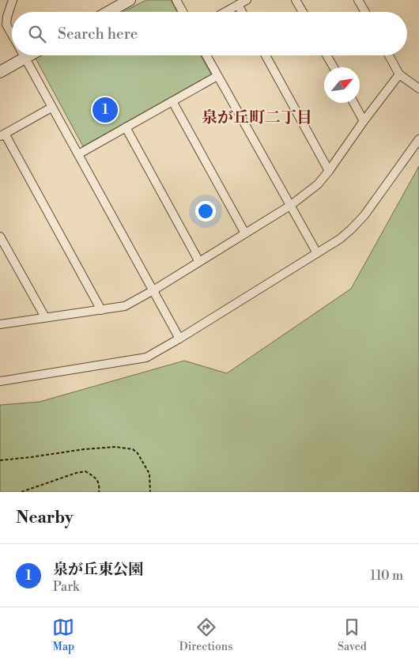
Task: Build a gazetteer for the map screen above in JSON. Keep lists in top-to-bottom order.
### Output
{
  "districts": ["泉が丘町二丁目"],
  "north": "top right",
  "page": {
    "search": "Search here",
    "pins": "1",
    "heading": "Nearby",
    "list": [
      {
        "mark": "1",
        "name": "泉が丘東公園",
        "note": "Park",
        "value": "110 m"
      }
    ],
    "nav": ["Map", "Directions", "Saved"]
  }
}
